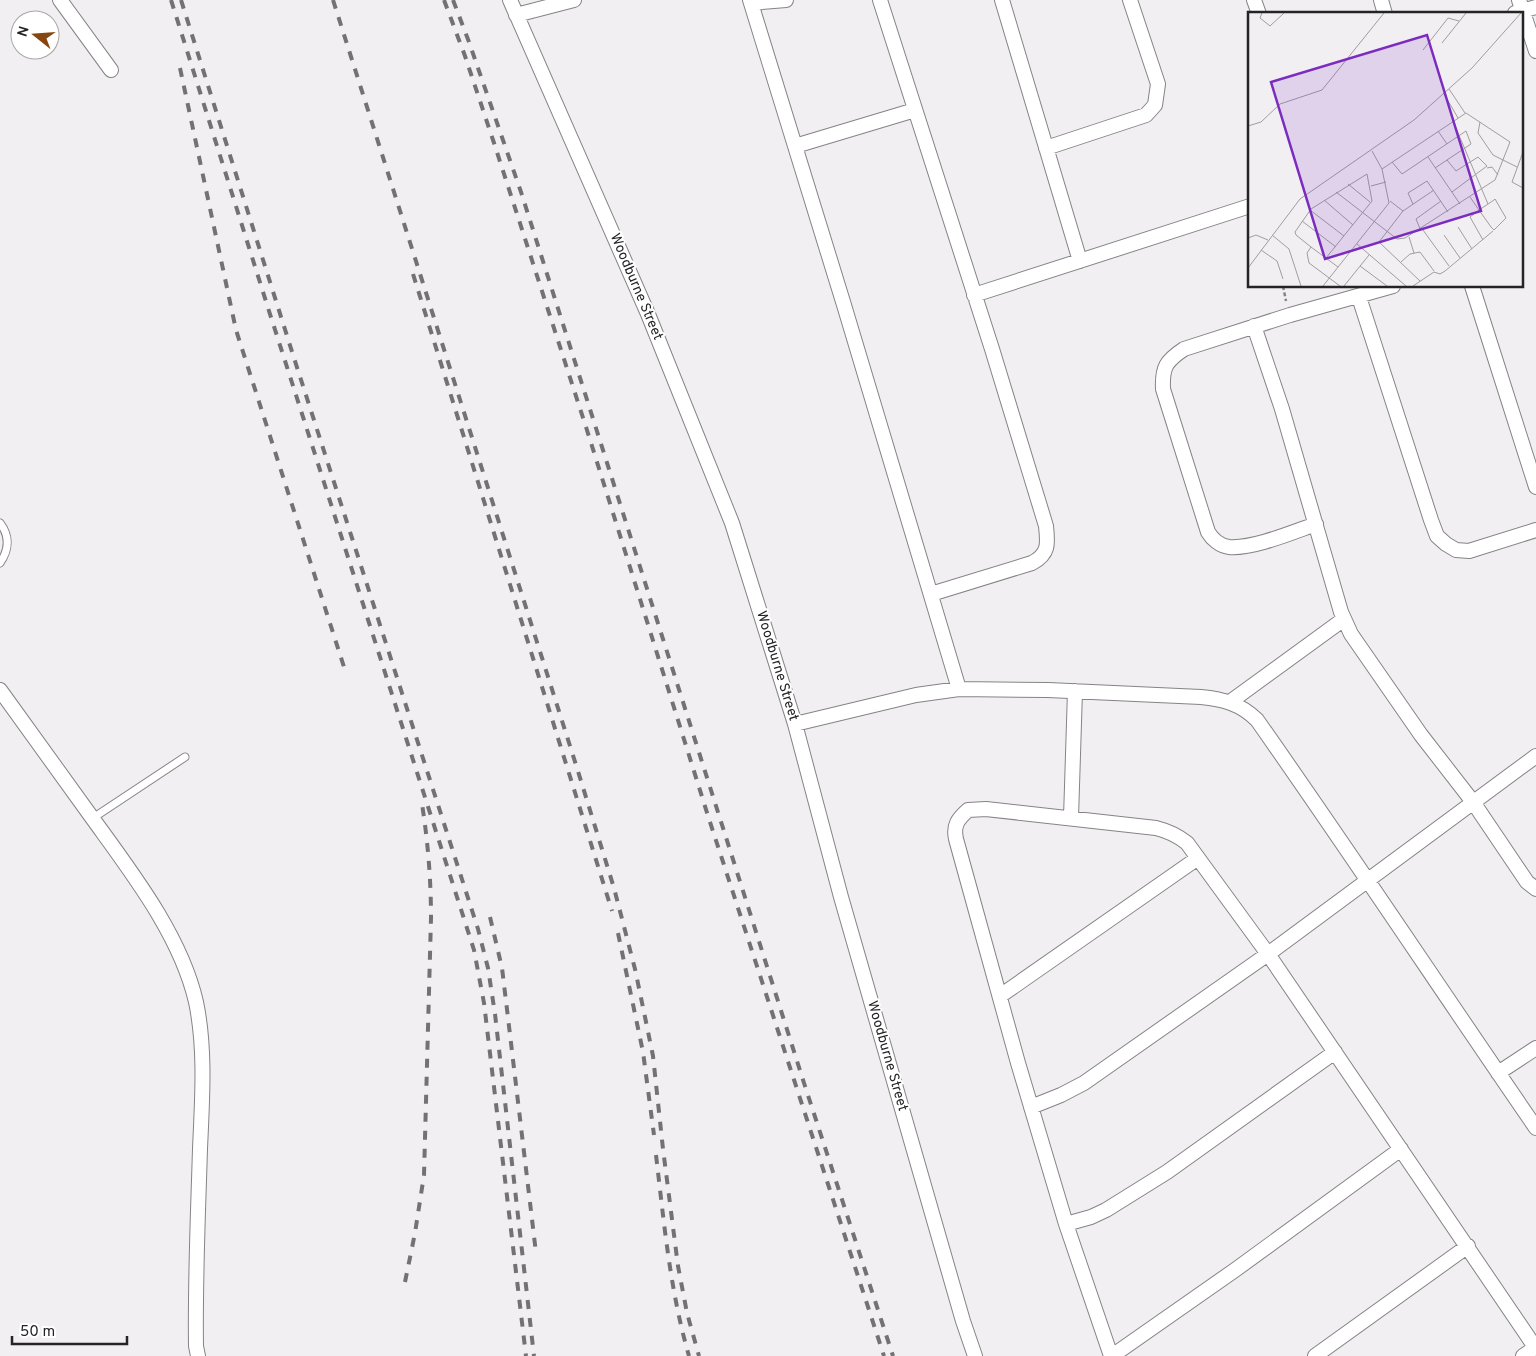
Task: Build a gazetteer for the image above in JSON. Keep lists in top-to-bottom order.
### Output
{
  "streets": {
    "street": ["Woodburne Street"]
  },
  "scale_bar": "50 m",
  "north": "left"
}
